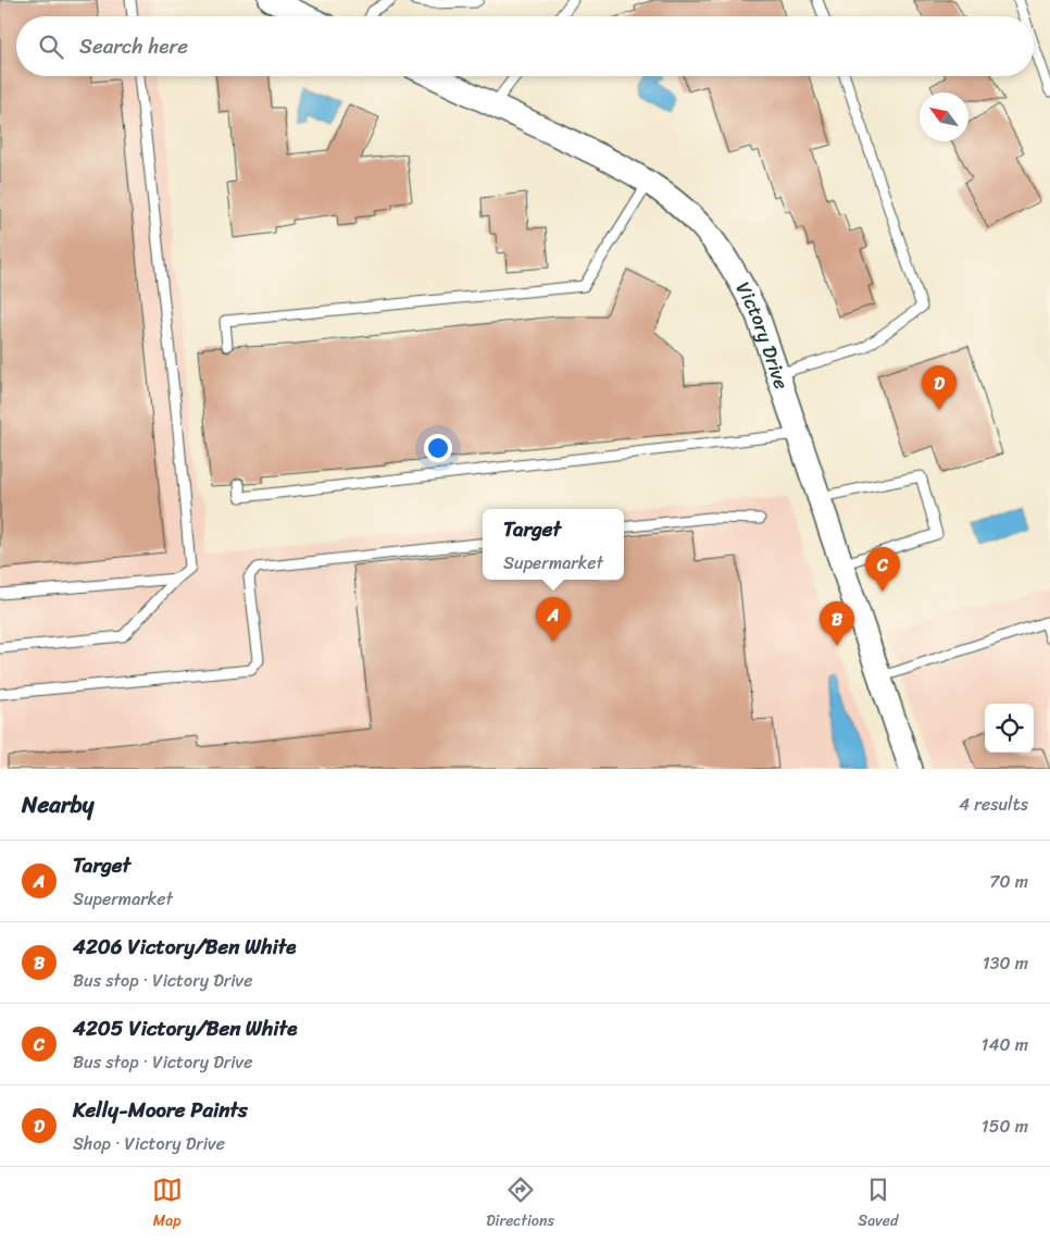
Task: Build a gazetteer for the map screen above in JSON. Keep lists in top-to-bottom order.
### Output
{
  "streets": {
    "street": ["Victory Drive"]
  },
  "north": "top left",
  "page": {
    "search": "Search here",
    "pins": [
      "D",
      "C",
      "A",
      "B"
    ],
    "popup": ["Target", "Supermarket"],
    "heading": ["Nearby", "4 results"],
    "list": [
      {
        "mark": "A",
        "name": "Target",
        "note": "Supermarket",
        "value": "70 m"
      },
      {
        "mark": "B",
        "name": "4206 Victory/Ben White",
        "note": "Bus stop · Victory Drive",
        "value": "130 m"
      },
      {
        "mark": "C",
        "name": "4205 Victory/Ben White",
        "note": "Bus stop · Victory Drive",
        "value": "140 m"
      },
      {
        "mark": "D",
        "name": "Kelly-Moore Paints",
        "note": "Shop · Victory Drive",
        "value": "150 m"
      }
    ],
    "nav": ["Map", "Directions", "Saved"]
  }
}
